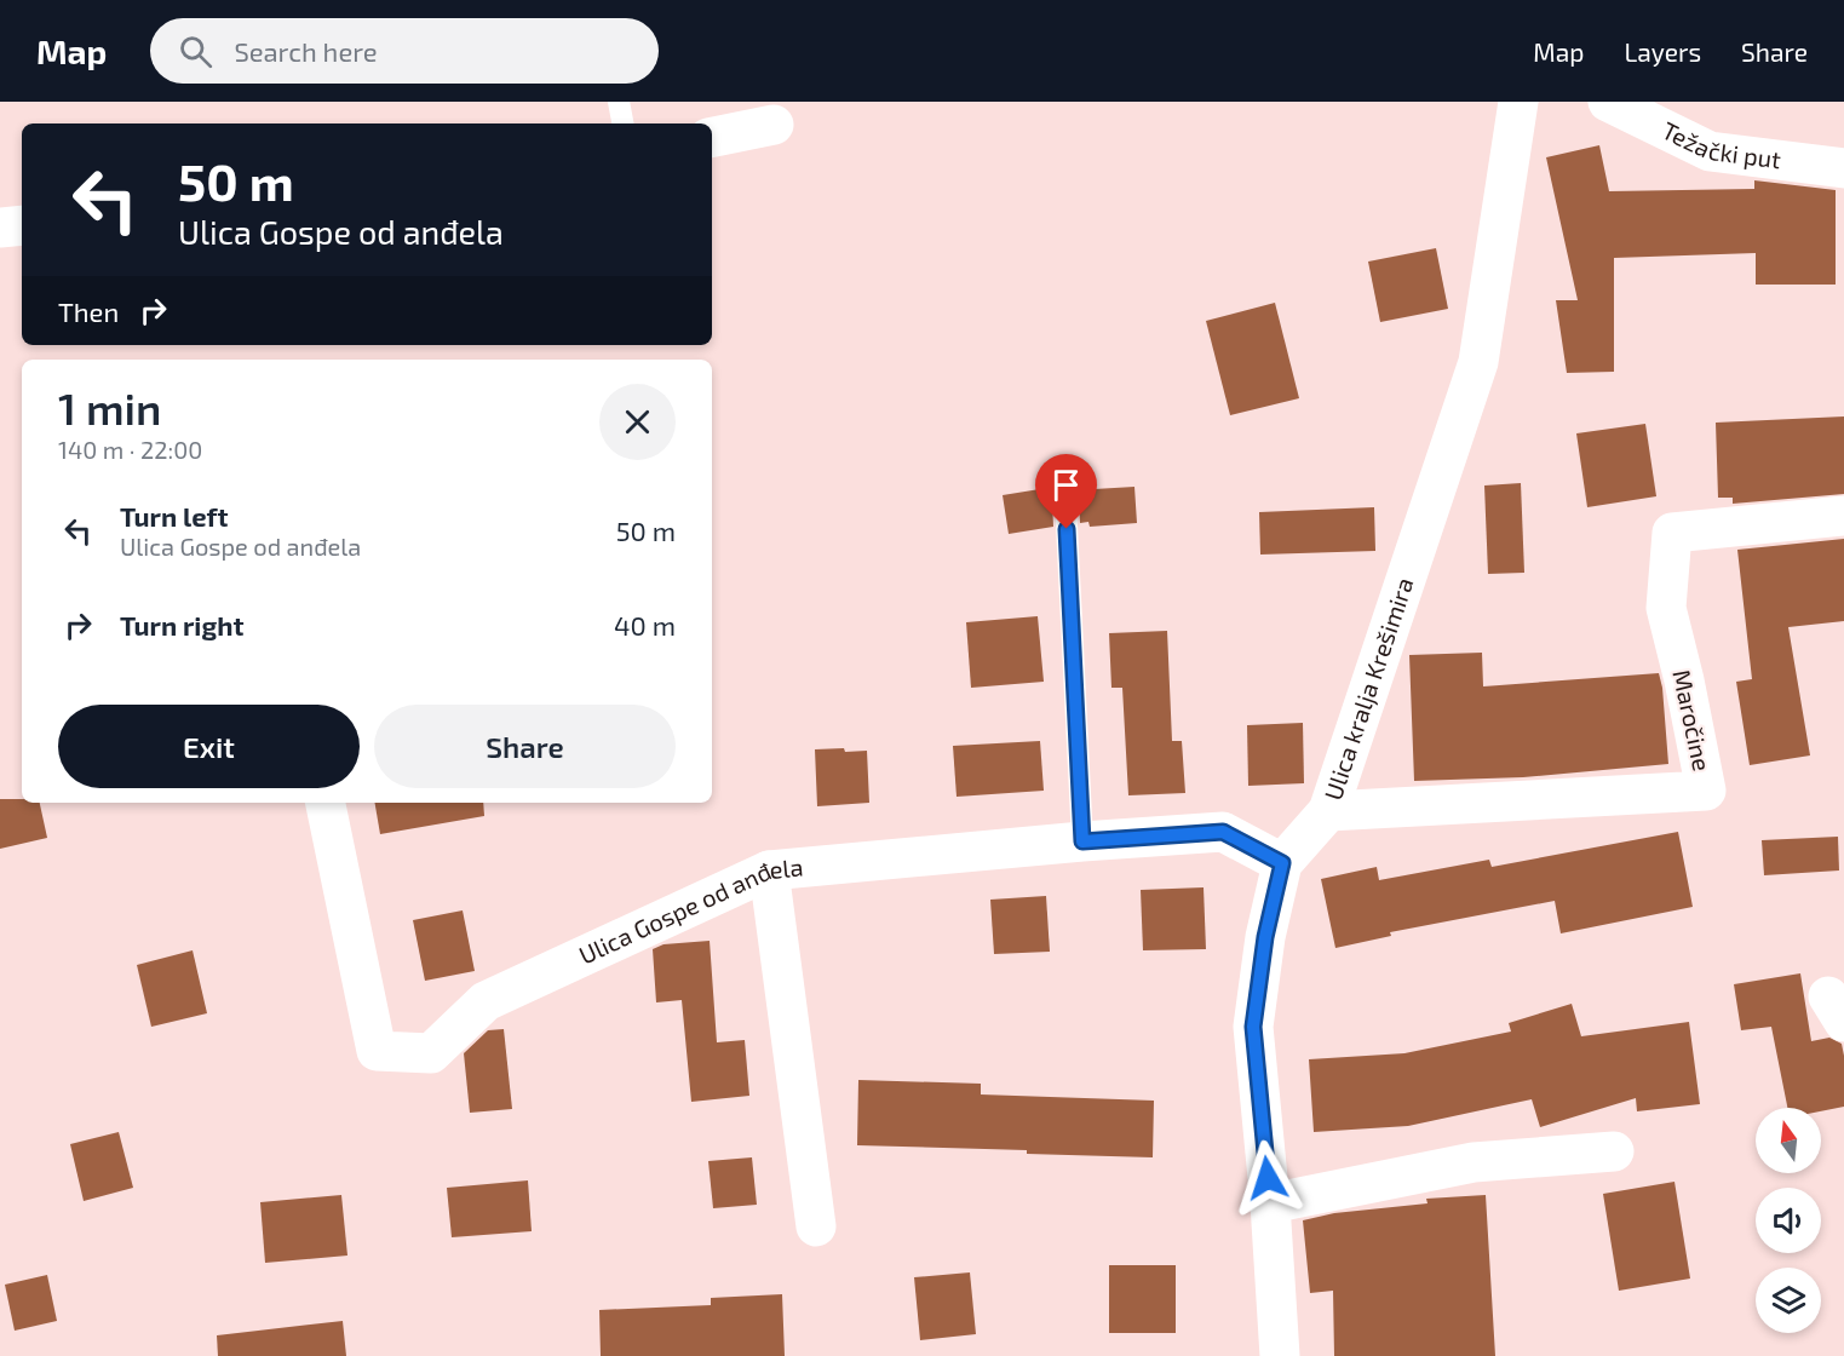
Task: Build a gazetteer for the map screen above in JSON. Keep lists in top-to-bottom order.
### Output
{
  "streets": {
    "street": [
      "Težački put",
      "Ulica kralja Krešimira",
      "Maročine",
      "Ulica Gospe od anđela"
    ]
  },
  "crossings": [
    ["Ulica kralja Krešimira", "Maročine"],
    ["Ulica kralja Krešimira", "Ulica Gospe od anđela"]
  ],
  "north": "top",
  "page": {
    "header": "Map",
    "search": "Search here",
    "nav": ["Map", "Layers", "Share"],
    "turn": ["50 m", "Ulica Gospe od anđela"],
    "then": "Then",
    "heading": ["1 min", "140 m · 22:00"],
    "list": [
      {
        "name": "Turn left",
        "note": "Ulica Gospe od anđela",
        "value": "50 m"
      },
      {
        "name": "Turn right",
        "value": "40 m"
      }
    ],
    "buttons": ["Exit", "Share"]
  }
}
